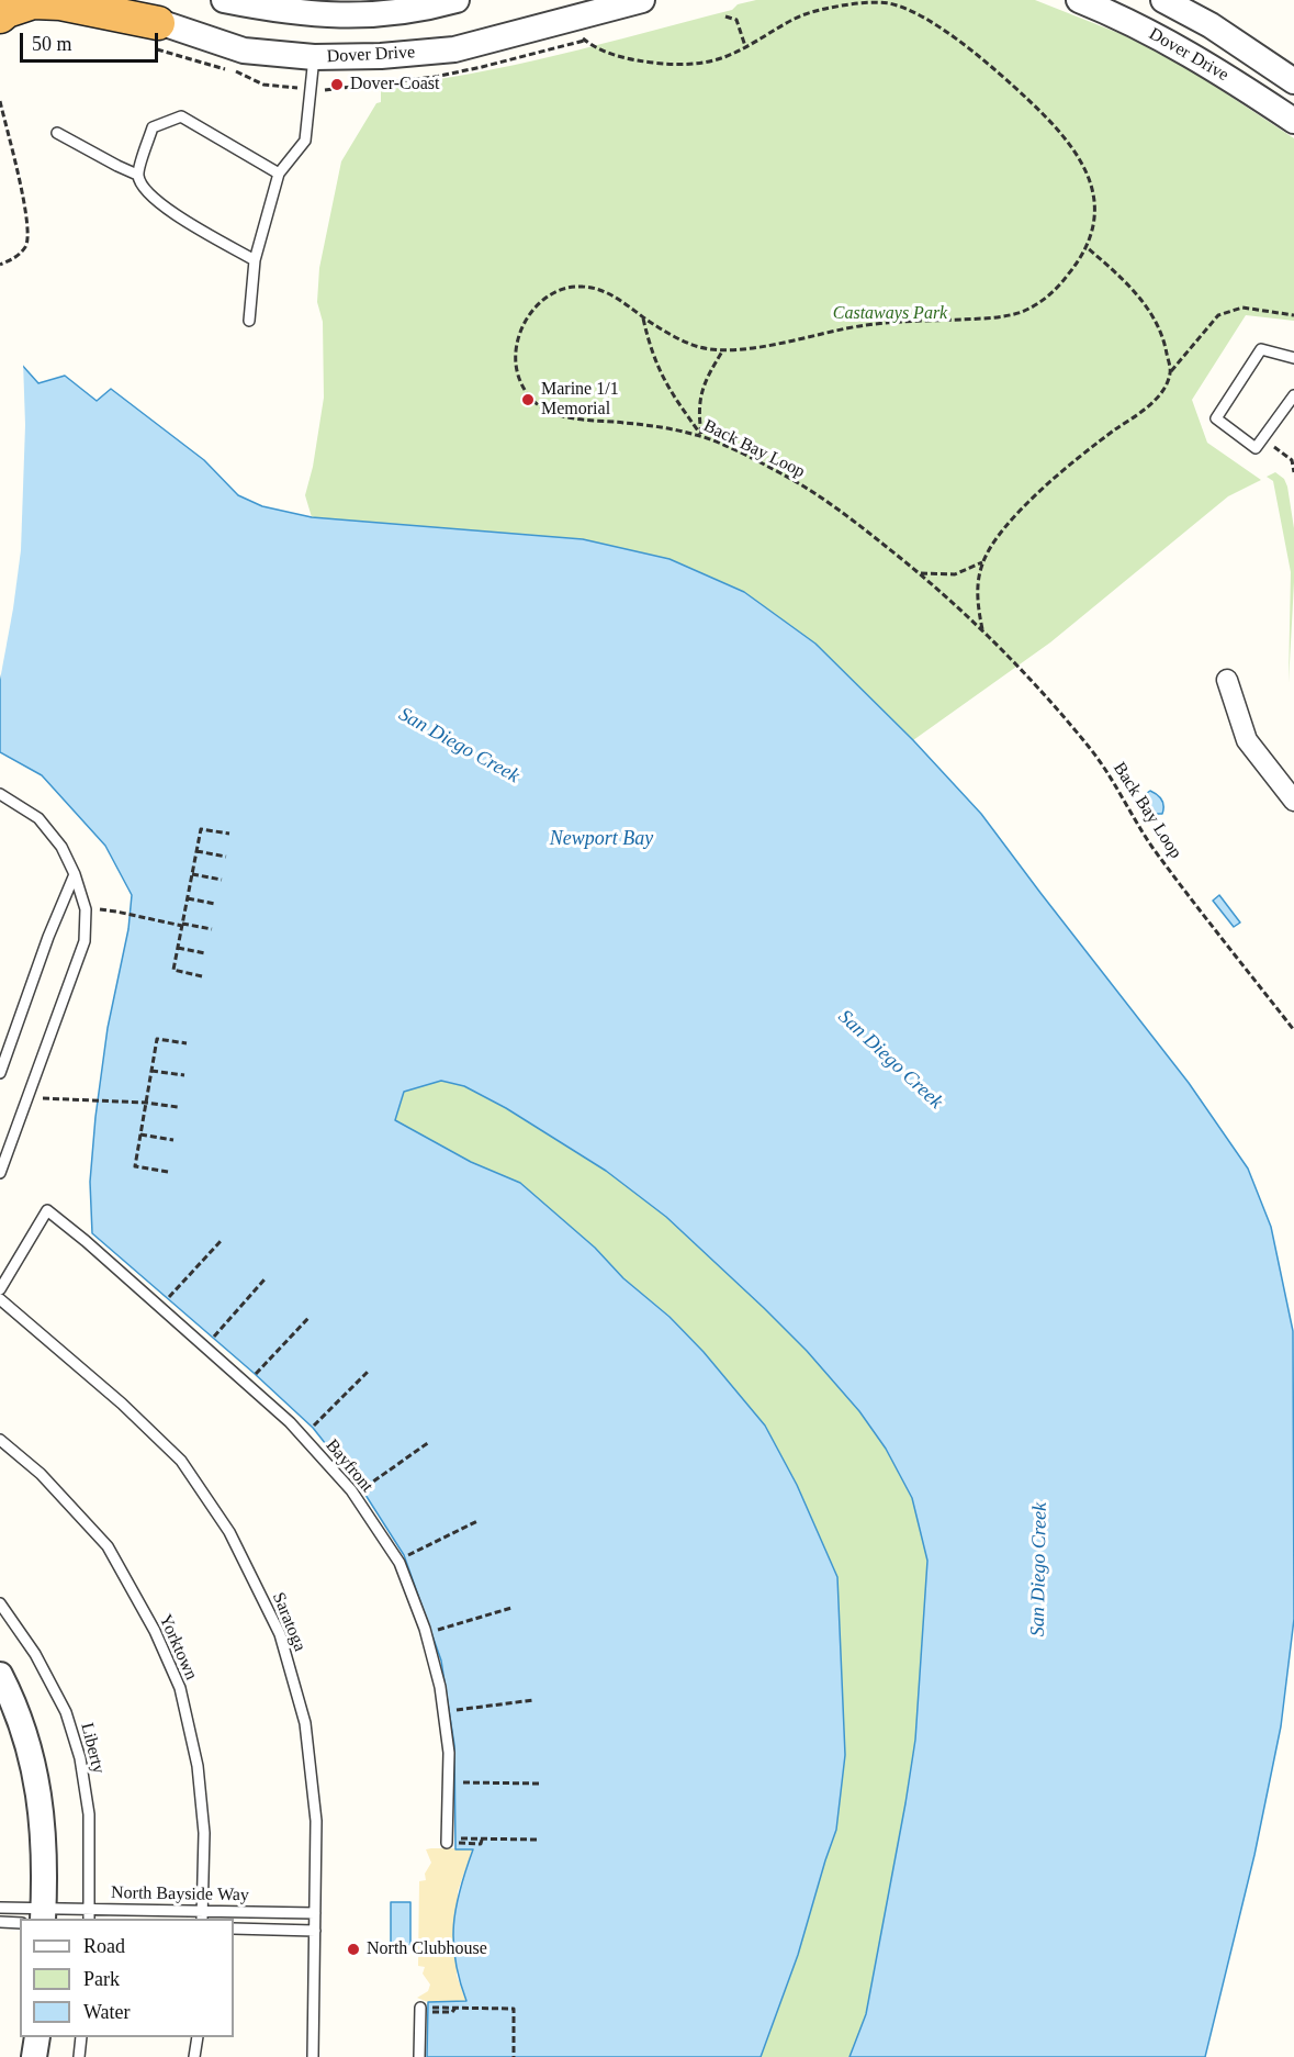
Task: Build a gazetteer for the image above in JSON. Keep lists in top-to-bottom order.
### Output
{
  "streets": {
    "street": ["Dover Drive"],
    "lane": [
      "Bayfront",
      "Saratoga",
      "Yorktown",
      "Liberty",
      "North Bayside Way"
    ],
    "path": ["Back Bay Loop"]
  },
  "crossings": [
    ["Dover Drive", "Back Bay Loop"],
    ["Saratoga", "North Bayside Way"],
    ["Yorktown", "North Bayside Way"],
    ["Liberty", "North Bayside Way"]
  ],
  "water": ["San Diego Creek", "Newport Bay"],
  "parks": ["Castaways Park"],
  "places": ["Dover-Coast", "Marine 1/1 Memorial", "North Clubhouse"],
  "legend": ["Road", "Park", "Water"],
  "scale_bar": "50 m"
}
